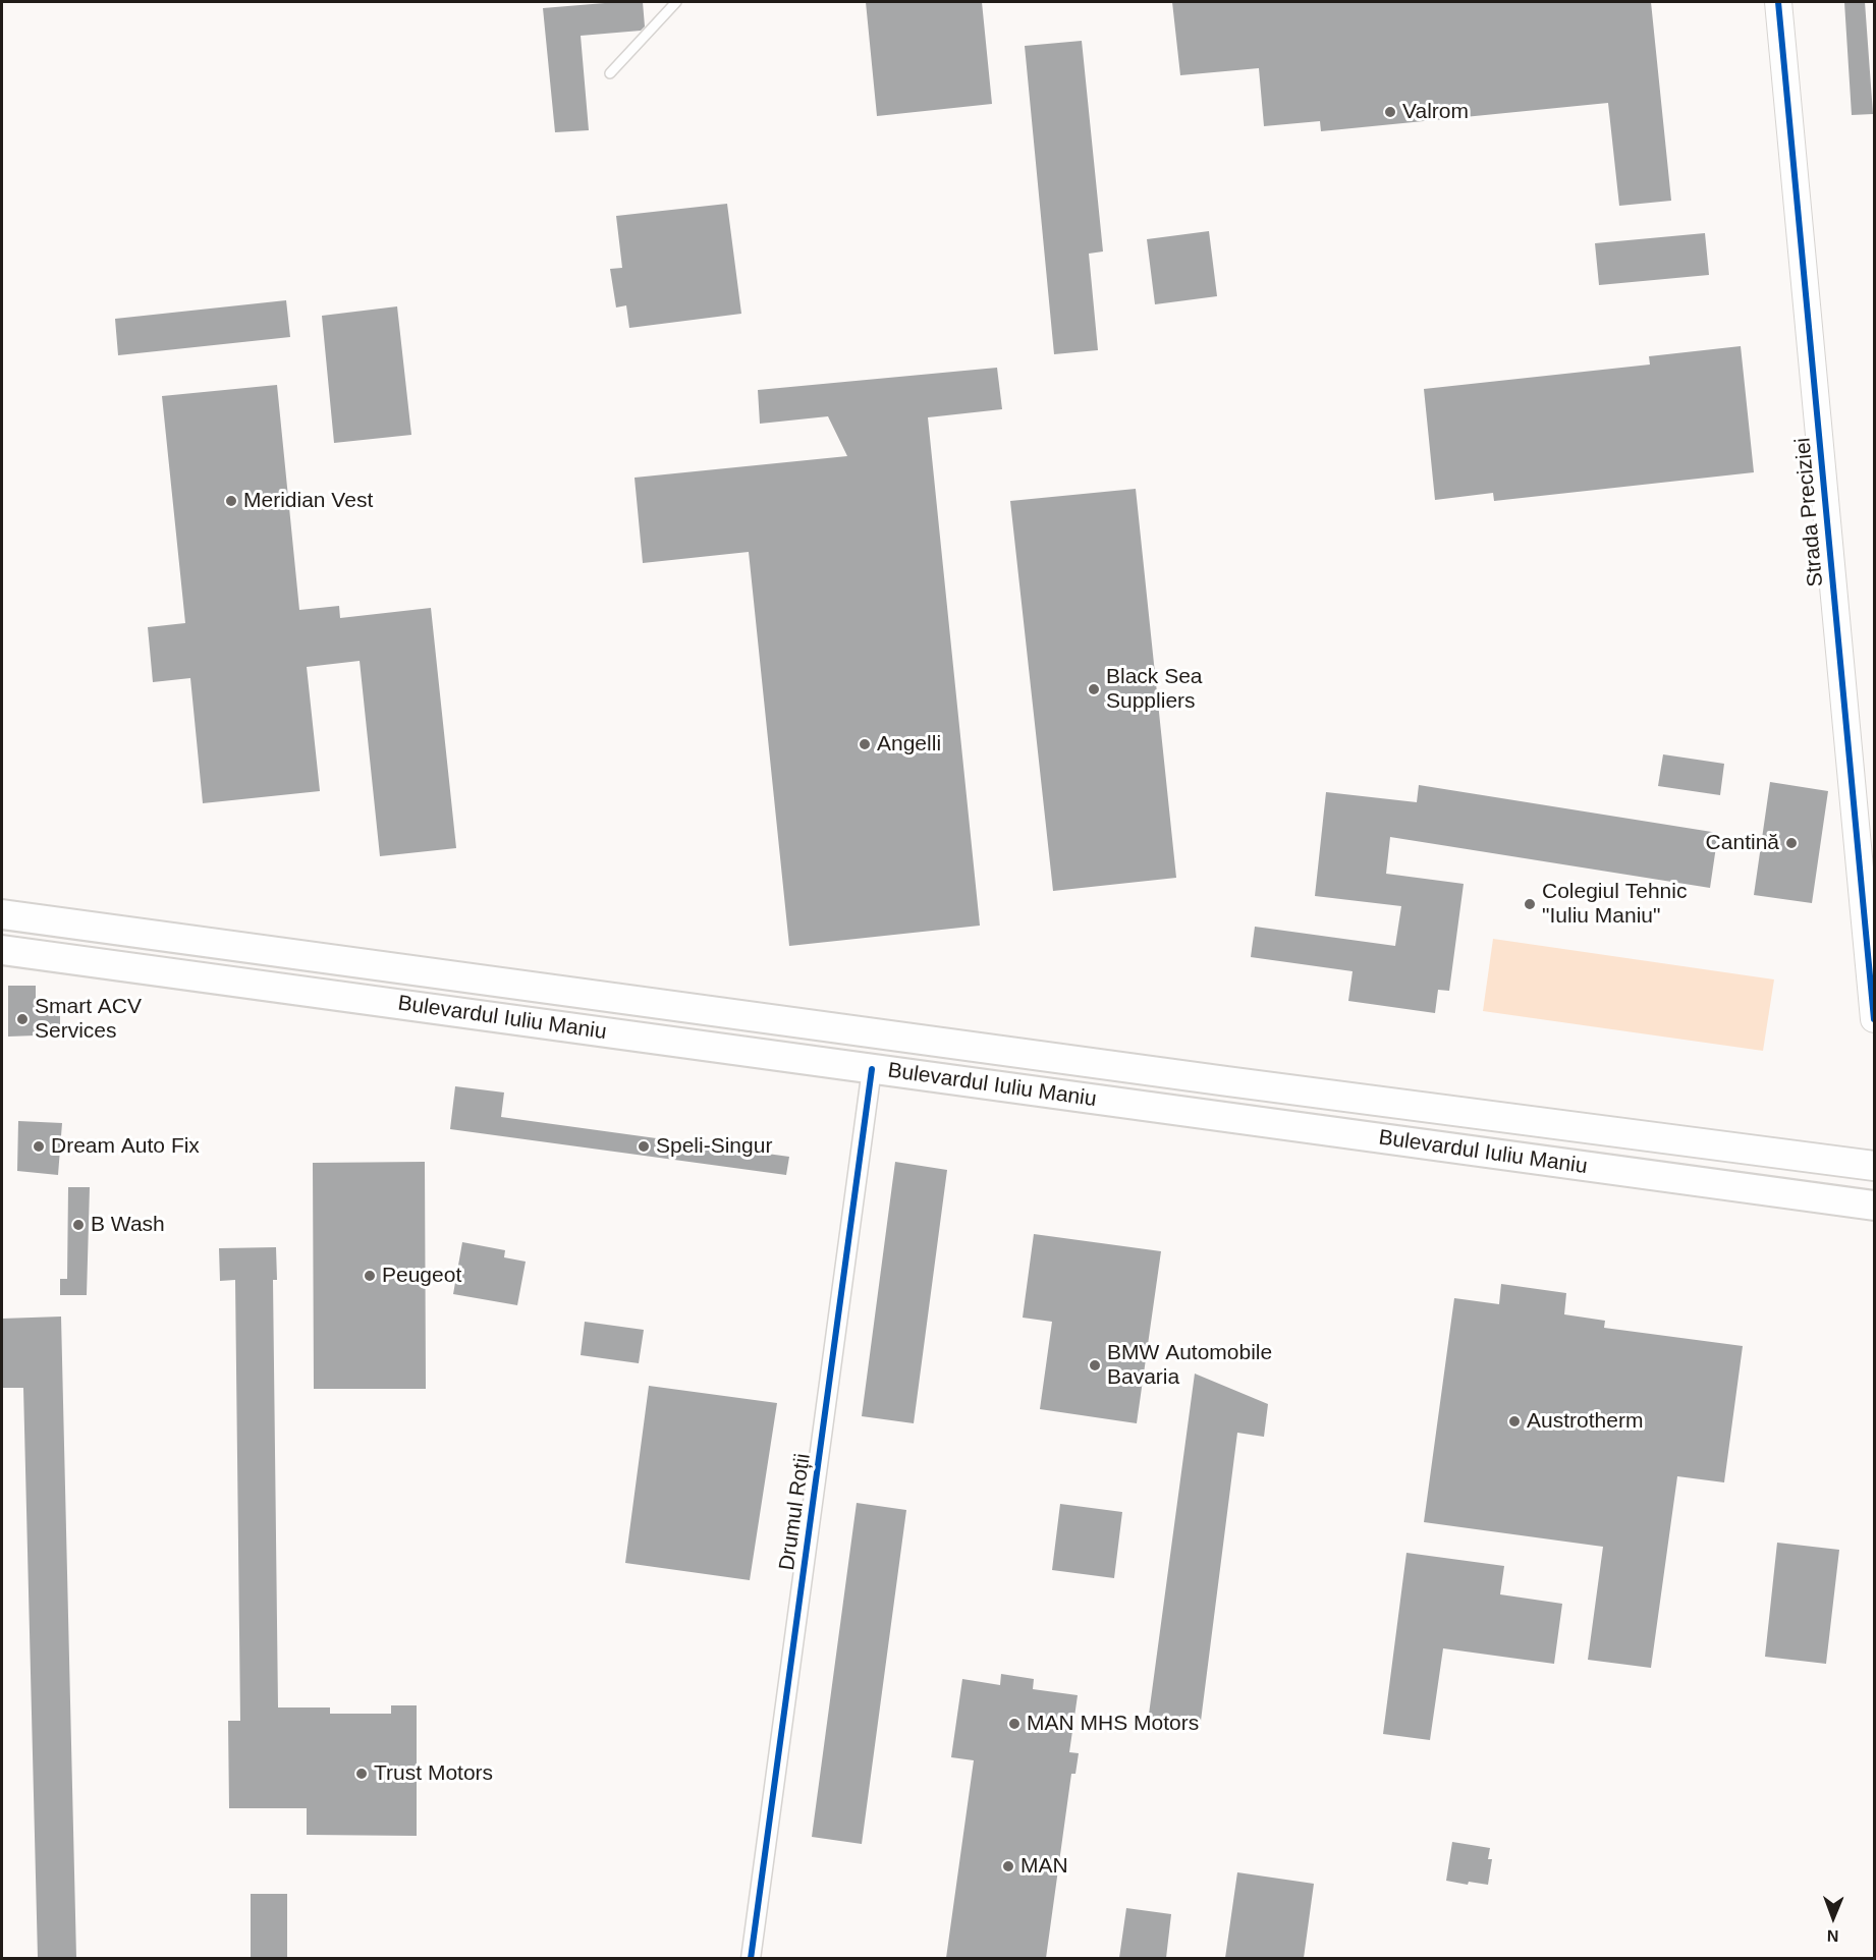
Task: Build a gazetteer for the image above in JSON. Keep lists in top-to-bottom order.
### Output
{
  "streets": {
    "main road": ["Bulevardul Iuliu Maniu"],
    "street": ["Strada Preciziei", "Drumul Roții"]
  },
  "crossings": [
    ["Bulevardul Iuliu Maniu", "Drumul Roții"]
  ],
  "places": [
    "Valrom",
    "Meridian Vest",
    "Black Sea Suppliers",
    "Angelli",
    "Cantină",
    "Colegiul Tehnic \"Iuliu Maniu\"",
    "Smart ACV Services",
    "Dream Auto Fix",
    "Speli-Singur",
    "B Wash",
    "Peugeot",
    "BMW Automobile Bavaria",
    "Austrotherm",
    "MAN MHS Motors",
    "Trust Motors",
    "MAN"
  ],
  "north": "bottom"
}
